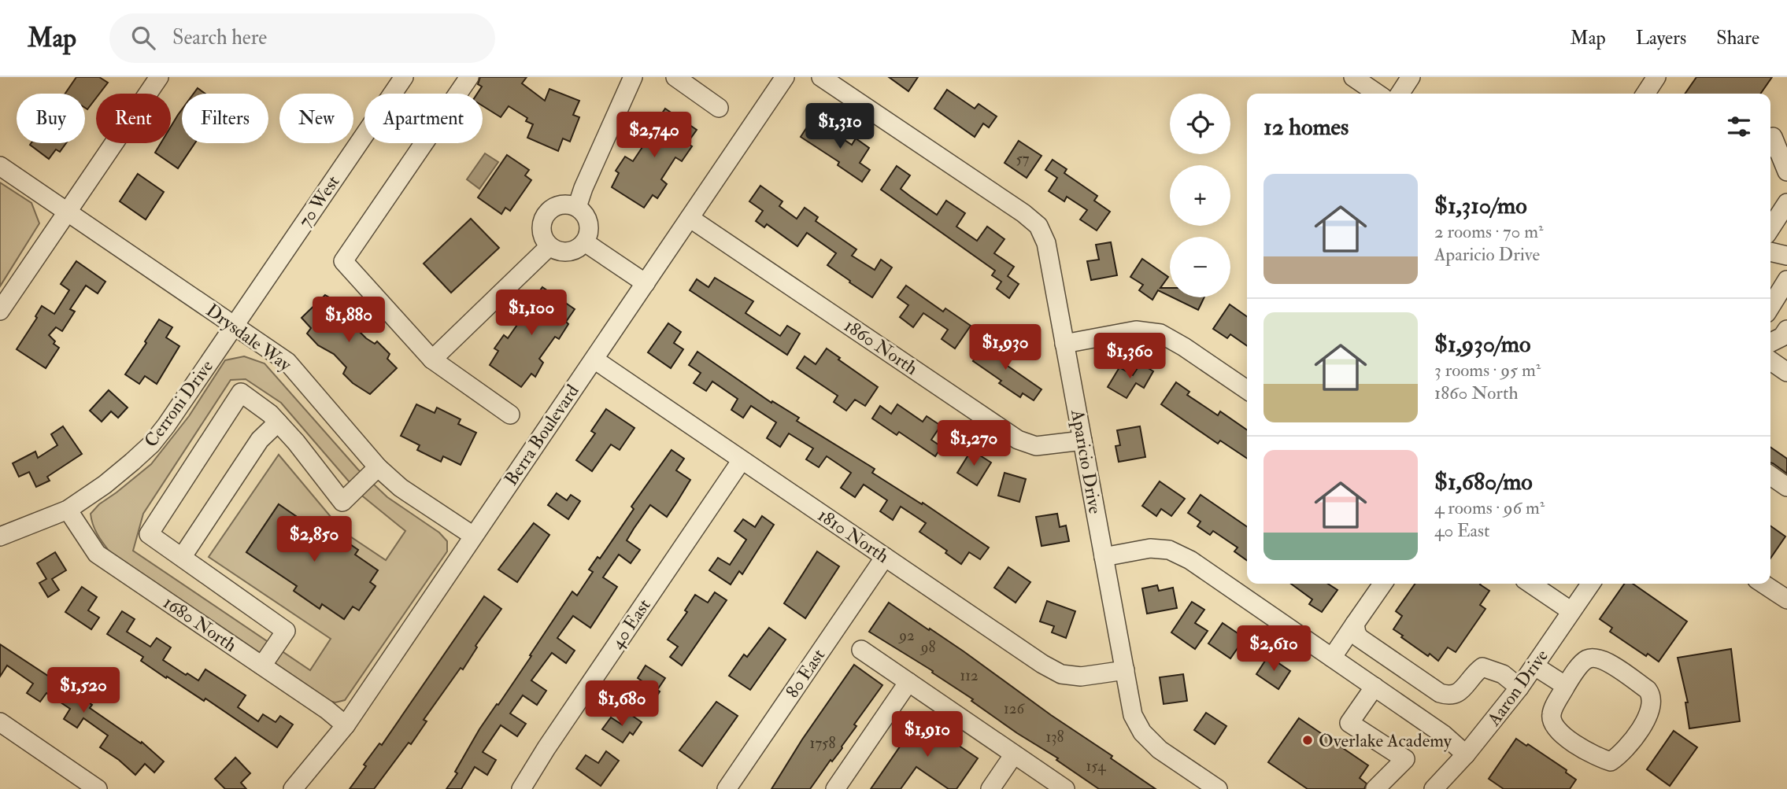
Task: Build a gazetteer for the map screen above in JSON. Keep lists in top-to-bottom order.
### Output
{
  "streets": {
    "street": [
      "70 West",
      "Drysdale Way",
      "1860 North",
      "Cerroni Drive",
      "Berra Boulevard",
      "Aparicio Drive",
      "1810 North",
      "1680 North",
      "40 East",
      "80 East",
      "Aaron Drive"
    ]
  },
  "crossings": [
    ["70 West", "Drysdale Way"],
    ["70 West", "Cerroni Drive"],
    ["Drysdale Way", "Cerroni Drive"],
    ["Drysdale Way", "Berra Boulevard"],
    ["1860 North", "Berra Boulevard"],
    ["1860 North", "Aparicio Drive"],
    ["Cerroni Drive", "1680 North"],
    ["Berra Boulevard", "1810 North"],
    ["Berra Boulevard", "1680 North"],
    ["Aparicio Drive", "1810 North"],
    ["1810 North", "40 East"],
    ["1810 North", "80 East"]
  ],
  "places": ["Overlake Academy"],
  "house_numbers": [
    "57",
    "92",
    "98",
    "112",
    "126",
    "138",
    "1758",
    "154"
  ],
  "page": {
    "header": "Map",
    "search": "Search here",
    "nav": ["Map", "Layers", "Share"],
    "map_buttons": ["+", "−"],
    "chip": [
      "Buy",
      "Rent",
      "Filters",
      "New",
      "Apartment"
    ],
    "heading": "12 homes",
    "price": [
      "$1,310",
      "$2,740",
      "$1,100",
      "$1,880",
      "$1,930",
      "$1,360",
      "$1,270",
      "$2,850",
      "$2,610",
      "$1,520",
      "$1,680",
      "$1,910"
    ],
    "list": [
      {
        "name": "$1,310/mo",
        "note": "2 rooms · 70 m² · Aparicio Drive"
      },
      {
        "name": "$1,930/mo",
        "note": "3 rooms · 95 m² · 1860 North"
      },
      {
        "name": "$1,680/mo",
        "note": "4 rooms · 96 m² · 40 East"
      }
    ]
  }
}
